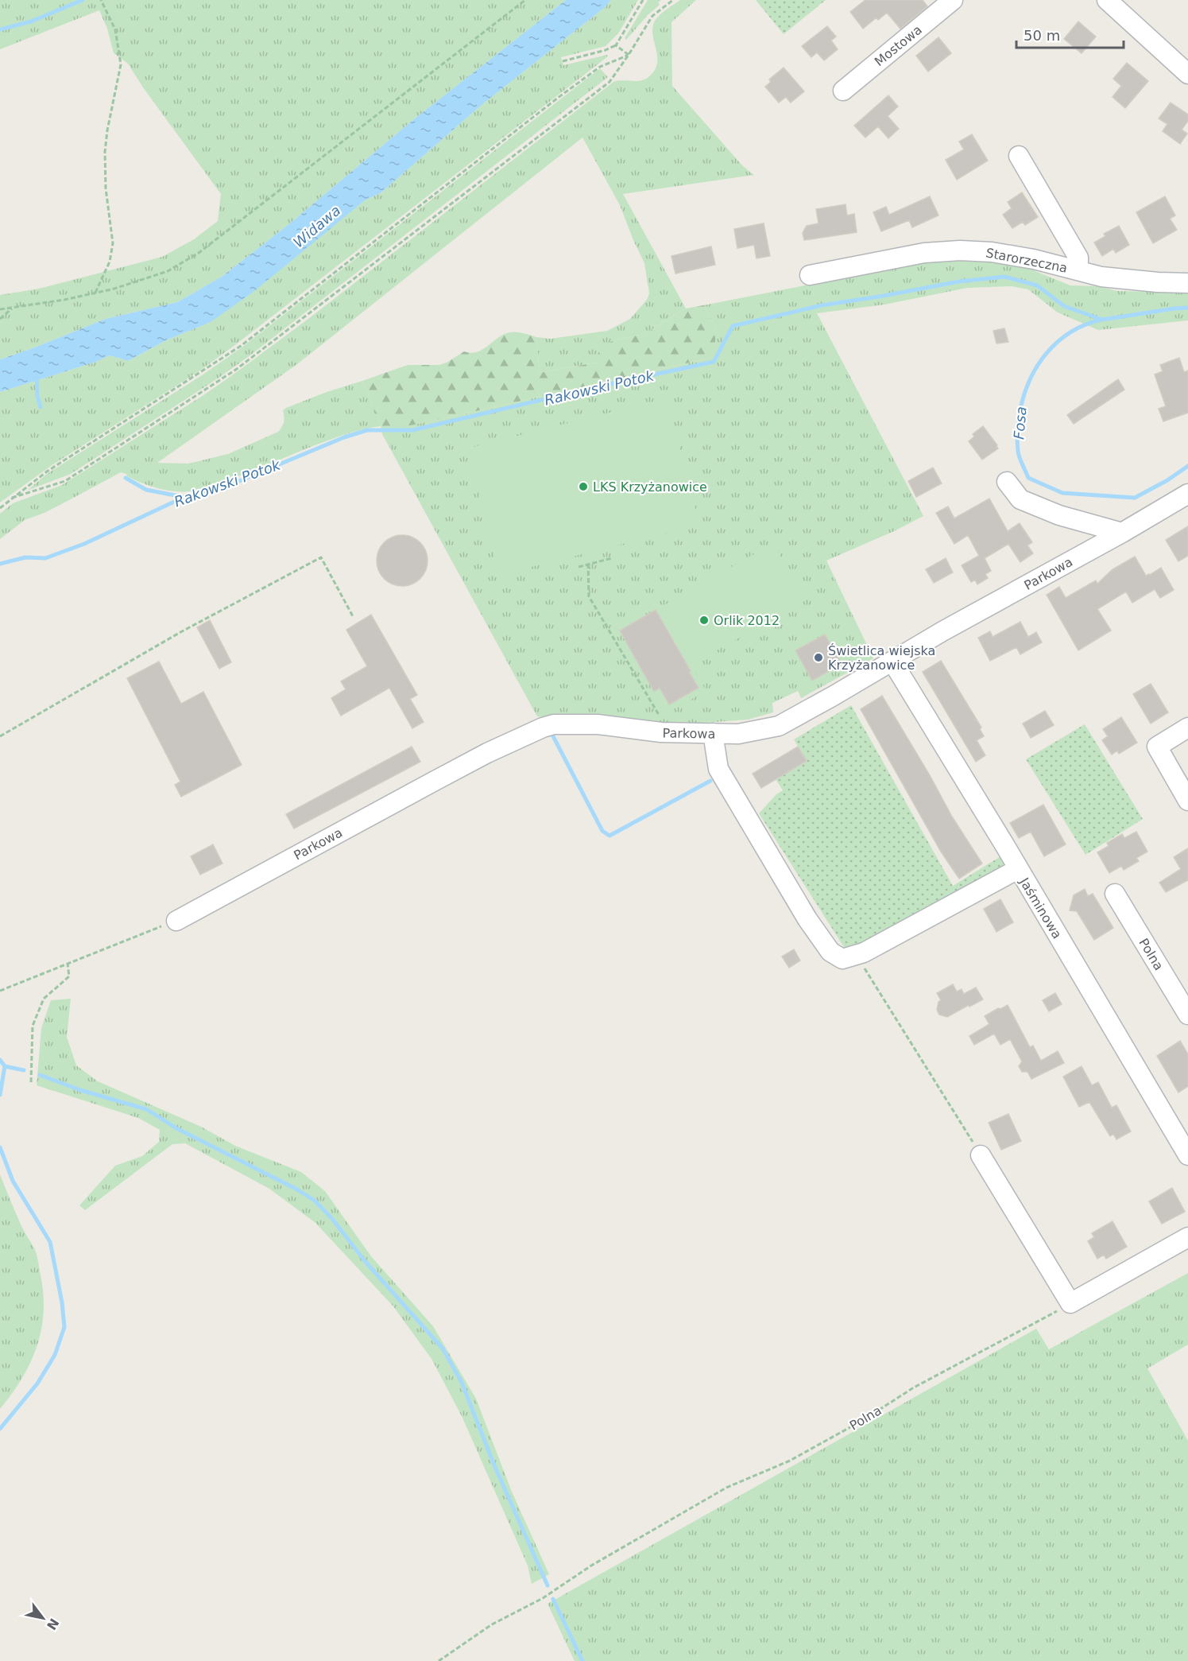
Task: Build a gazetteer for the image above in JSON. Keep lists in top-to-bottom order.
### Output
{
  "streets": {
    "street": [
      "Mostowa",
      "Starorzeczna",
      "Parkowa",
      "Jaśminowa",
      "Polna"
    ]
  },
  "crossings": [
    ["Parkowa", "Jaśminowa"]
  ],
  "water": ["Widawa", "Rakowski Potok", "Fosa"],
  "places": ["LKS Krzyżanowice", "Orlik 2012", "Świetlica wiejska Krzyżanowice"],
  "scale_bar": "50 m",
  "north": "bottom right"
}
